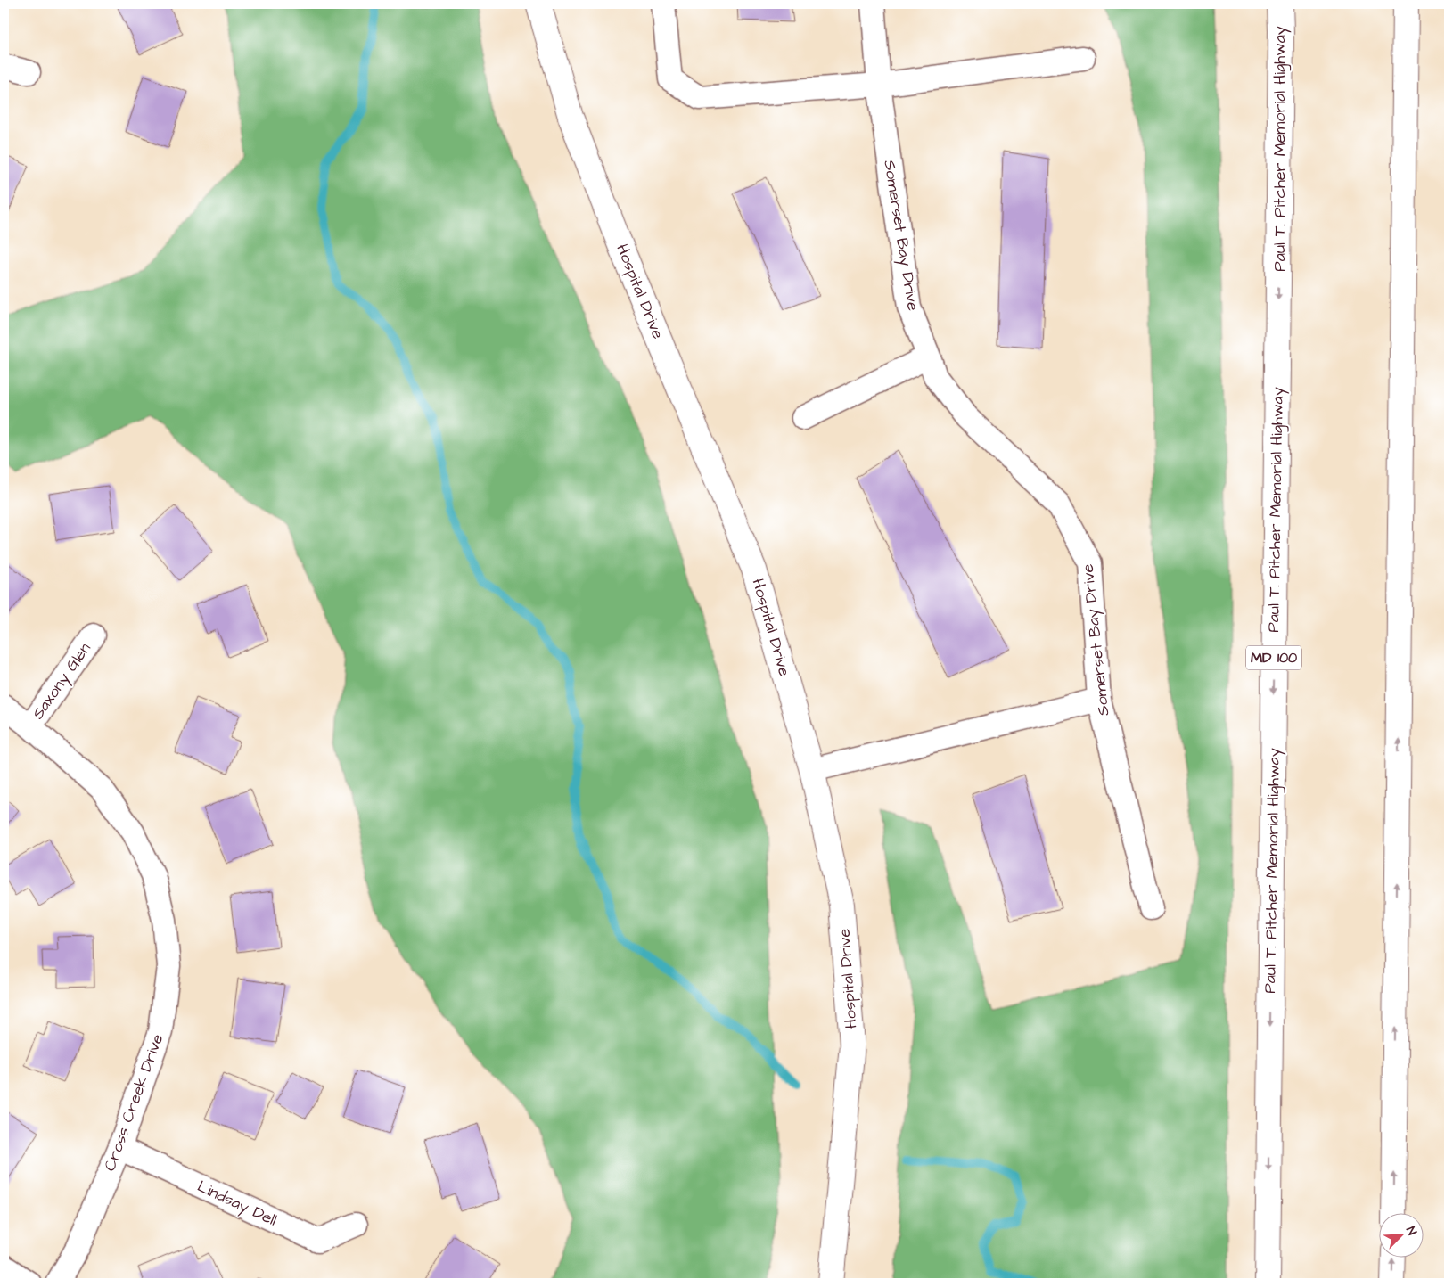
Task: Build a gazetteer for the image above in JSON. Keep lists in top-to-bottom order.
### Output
{
  "streets": {
    "main road": ["Paul T. Pitcher Memorial Highway", "Hospital Drive", "MD 100"],
    "street": [
      "Somerset Bay Drive",
      "Saxony Glen",
      "Cross Creek Drive",
      "Lindsay Dell"
    ]
  },
  "crossings": [
    ["Saxony Glen", "Cross Creek Drive"],
    ["Cross Creek Drive", "Lindsay Dell"]
  ],
  "north": "top right"
}
